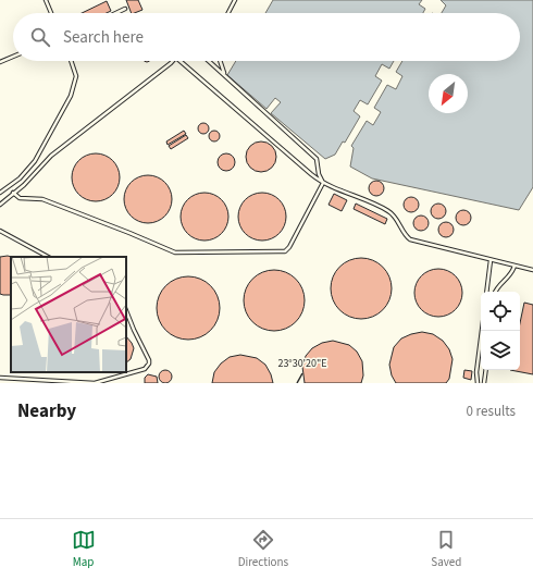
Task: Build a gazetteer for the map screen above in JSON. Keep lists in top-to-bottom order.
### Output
{
  "north": "bottom left",
  "page": {
    "search": "Search here",
    "heading": ["Nearby", "0 results"],
    "nav": ["Map", "Directions", "Saved"]
  },
  "coordinates": ["23°30'20\"E"]
}
